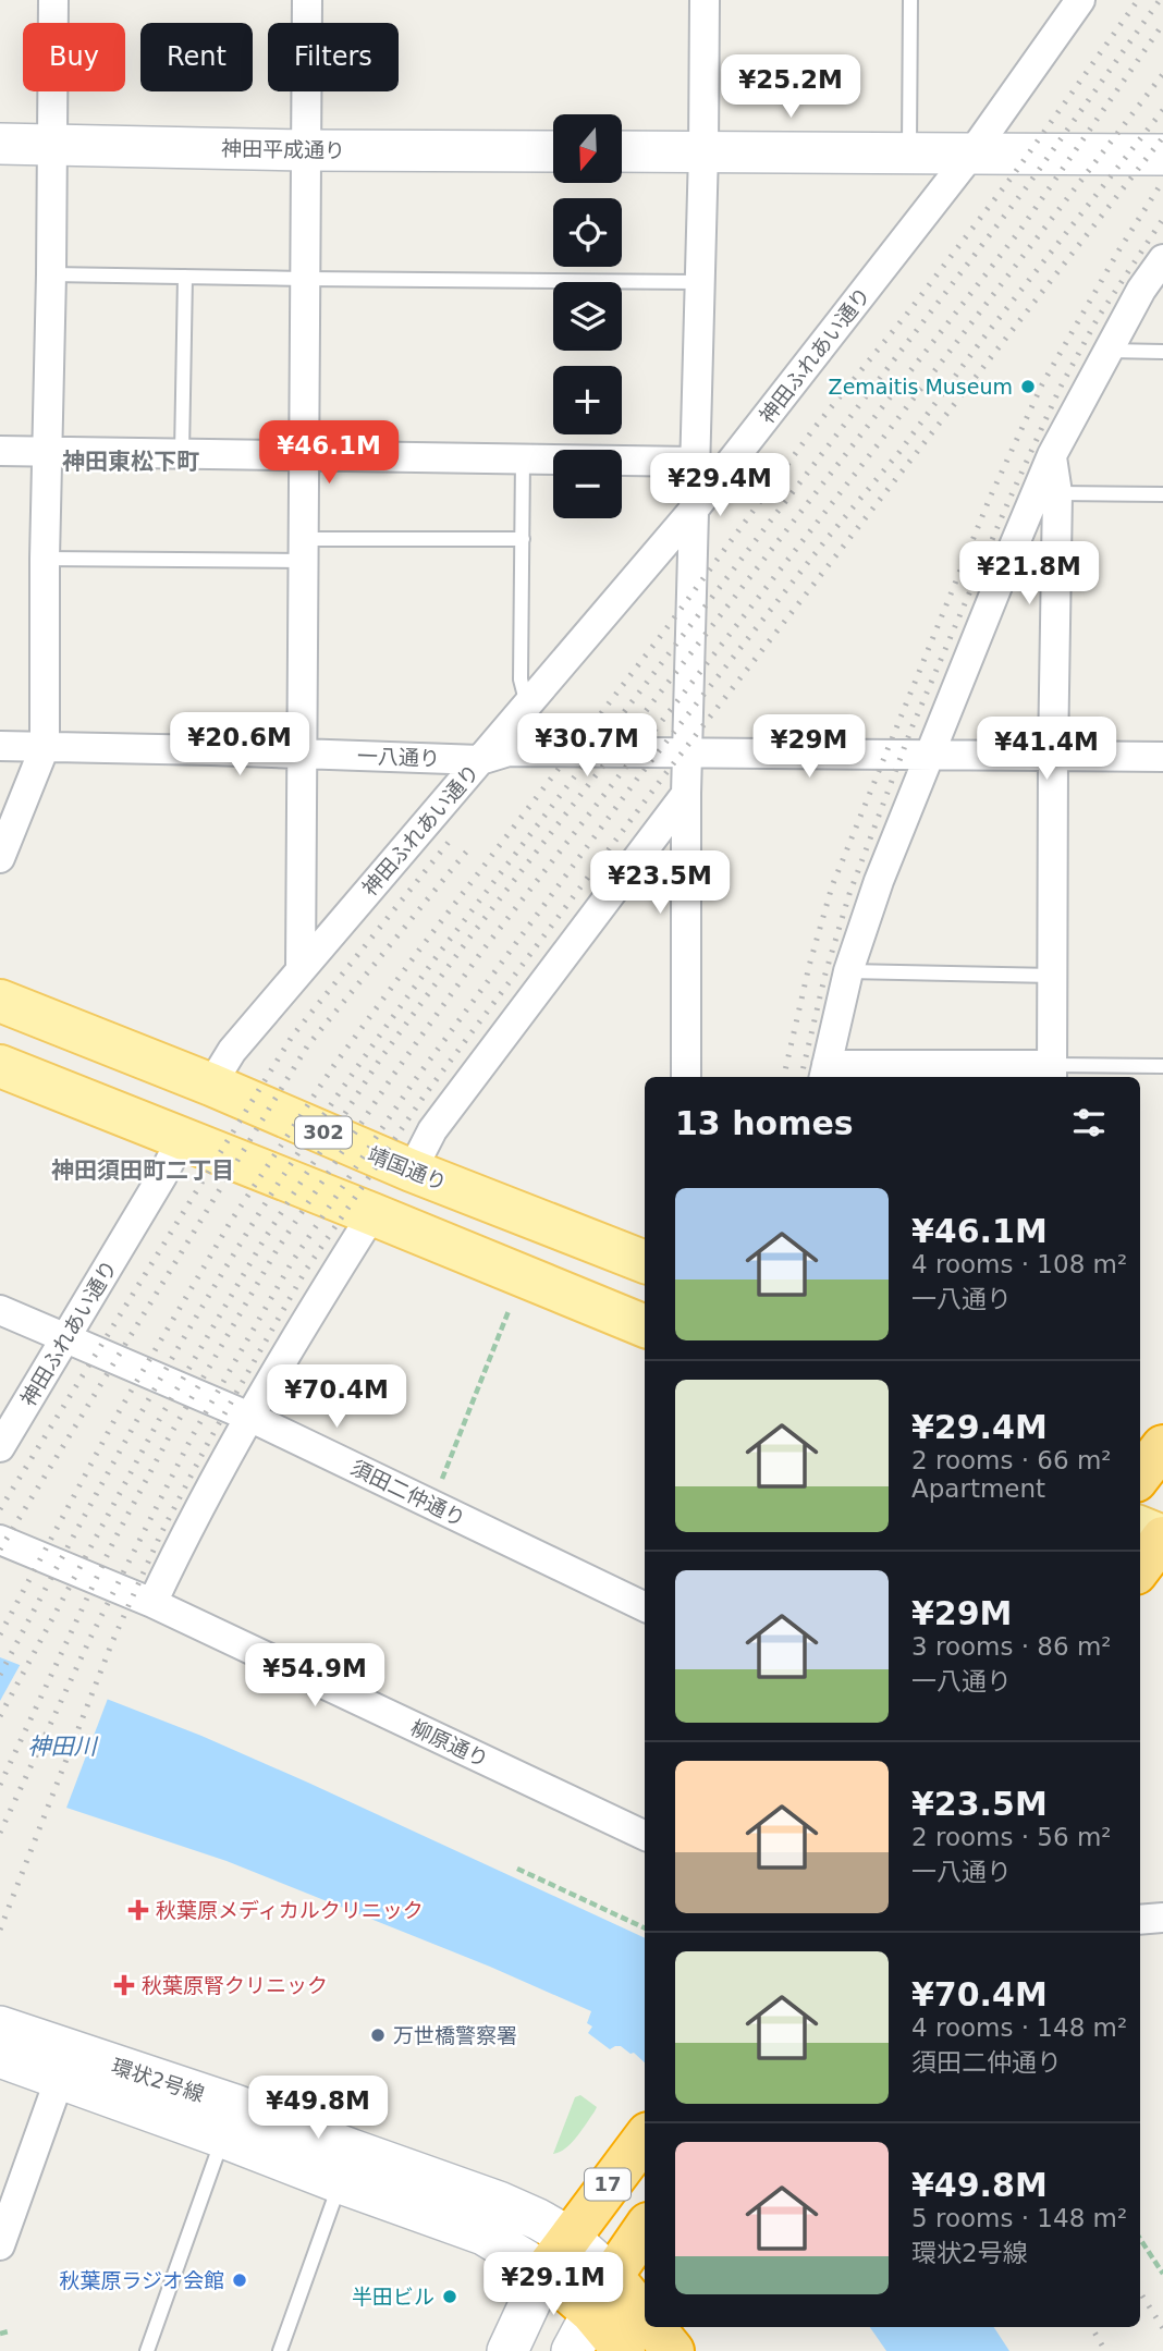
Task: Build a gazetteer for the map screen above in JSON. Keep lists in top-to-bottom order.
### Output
{
  "streets": {
    "highway": ["17"],
    "main road": ["302", "靖国通り"],
    "street": [
      "神田平成通り",
      "神田ふれあい通り",
      "一八通り",
      "須田二仲通り",
      "柳原通り",
      "環状2号線"
    ]
  },
  "crossings": [
    ["神田ふれあい通り", "一八通り"],
    ["神田ふれあい通り", "靖国通り"],
    ["神田ふれあい通り", "須田二仲通り"],
    ["環状2号線", "17"]
  ],
  "districts": ["神田東松下町", "神田須田町二丁目"],
  "water": ["神田川"],
  "places": {
    "other": [
      "Zemaitis Museum",
      "万世橋警察署",
      "秋葉原ラジオ会館",
      "半田ビル"
    ],
    "health": ["秋葉原メディカルクリニック", "秋葉原腎クリニック"]
  },
  "north": "bottom",
  "page": {
    "chip": ["Buy", "Rent", "Filters"],
    "price": [
      "¥25.2M",
      "¥46.1M",
      "¥29.4M",
      "¥21.8M",
      "¥20.6M",
      "¥30.7M",
      "¥29M",
      "¥41.4M",
      "¥23.5M",
      "¥70.4M",
      "¥54.9M",
      "¥49.8M",
      "¥29.1M"
    ],
    "map_buttons": ["+", "−"],
    "heading": "13 homes",
    "list": [
      {
        "name": "¥46.1M",
        "note": "4 rooms · 108 m² · 一八通り"
      },
      {
        "name": "¥29.4M",
        "note": "2 rooms · 66 m² · Apartment"
      },
      {
        "name": "¥29M",
        "note": "3 rooms · 86 m² · 一八通り"
      },
      {
        "name": "¥23.5M",
        "note": "2 rooms · 56 m² · 一八通り"
      },
      {
        "name": "¥70.4M",
        "note": "4 rooms · 148 m² · 須田二仲通り"
      },
      {
        "name": "¥49.8M",
        "note": "5 rooms · 148 m² · 環状2号線"
      }
    ]
  }
}
